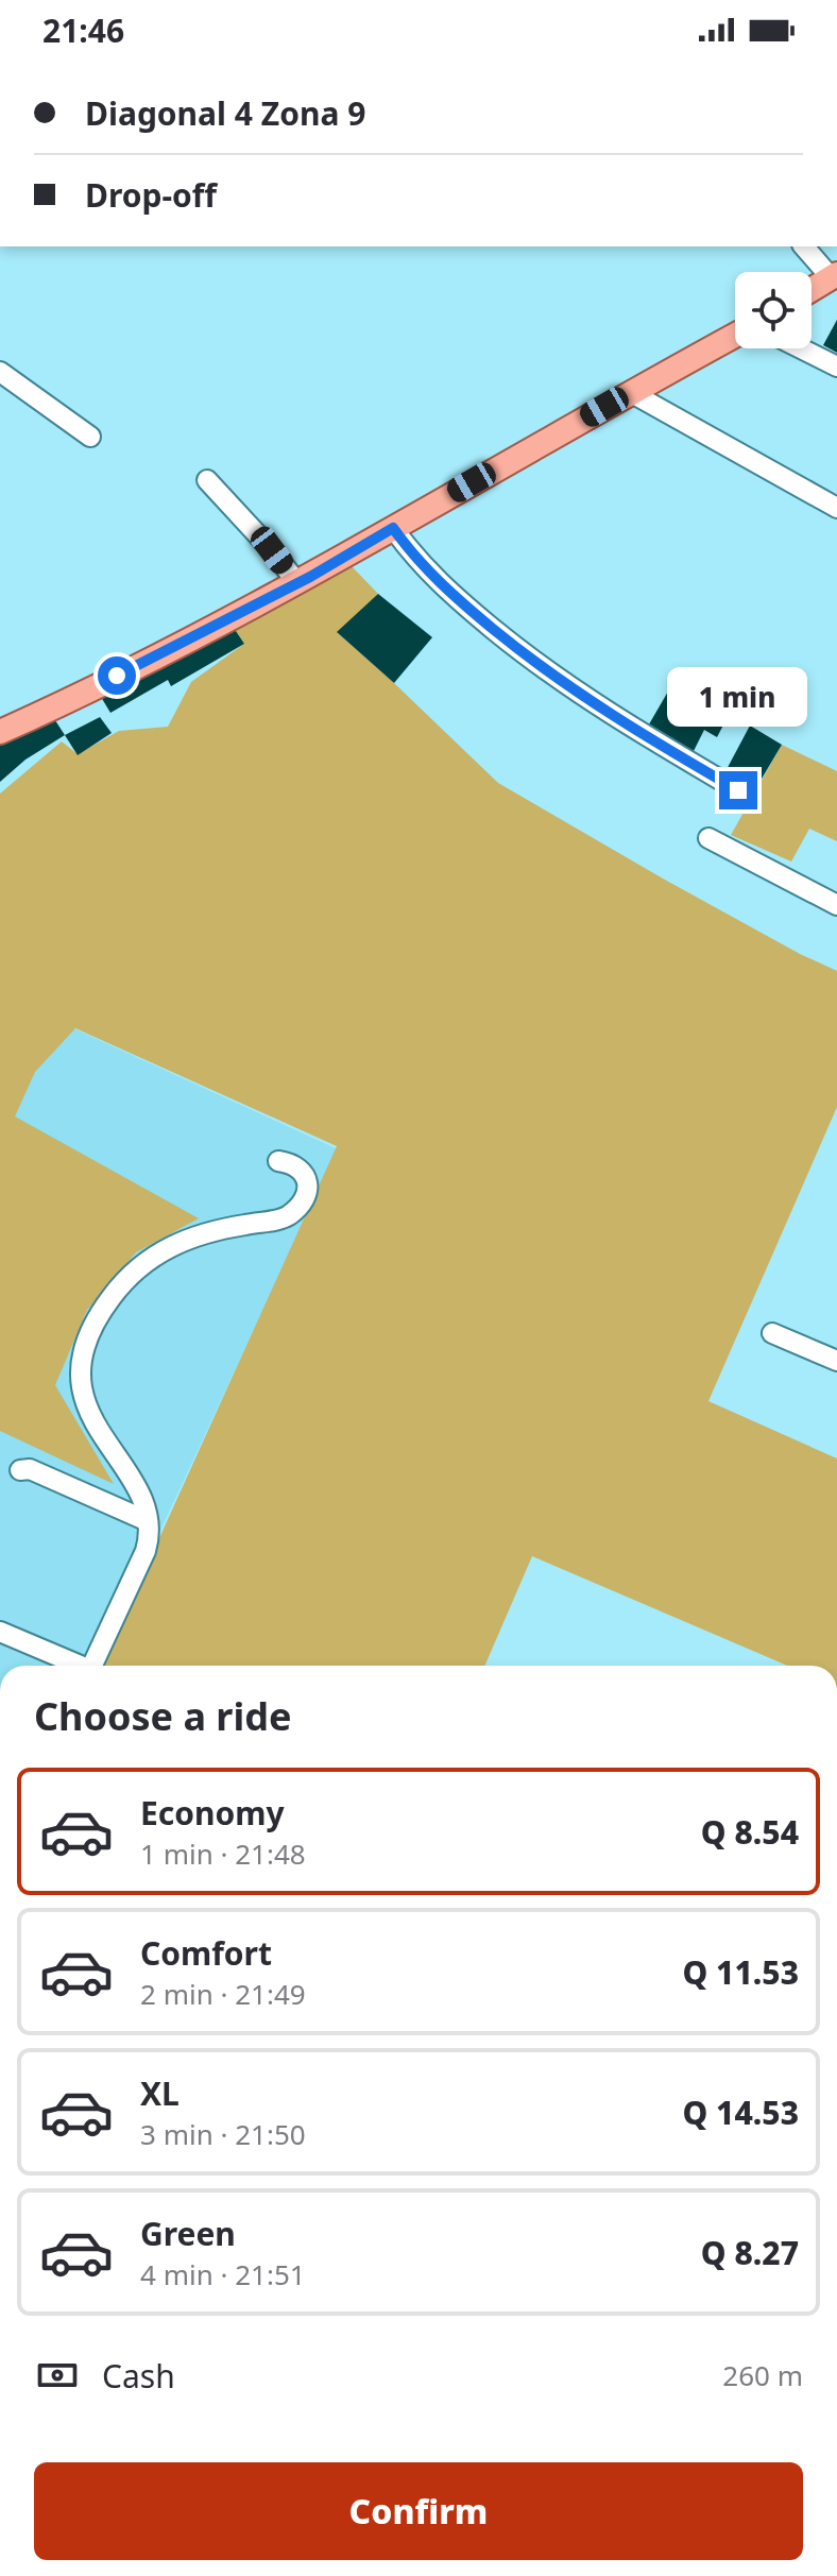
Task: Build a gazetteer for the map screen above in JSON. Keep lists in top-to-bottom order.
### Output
{
  "page": {
    "status": "21:46",
    "banner": ["Diagonal 4 Zona 9", "Drop-off"],
    "bubble": "1 min",
    "heading": "Choose a ride",
    "list": [
      {
        "name": "Economy",
        "note": "1 min · 21:48",
        "value": "Q 8.54"
      },
      {
        "name": "Comfort",
        "note": "2 min · 21:49",
        "value": "Q 11.53"
      },
      {
        "name": "XL",
        "note": "3 min · 21:50",
        "value": "Q 14.53"
      },
      {
        "name": "Green",
        "note": "4 min · 21:51",
        "value": "Q 8.27"
      }
    ],
    "pay": ["Cash", "260 m"],
    "buttons": "Confirm"
  }
}
